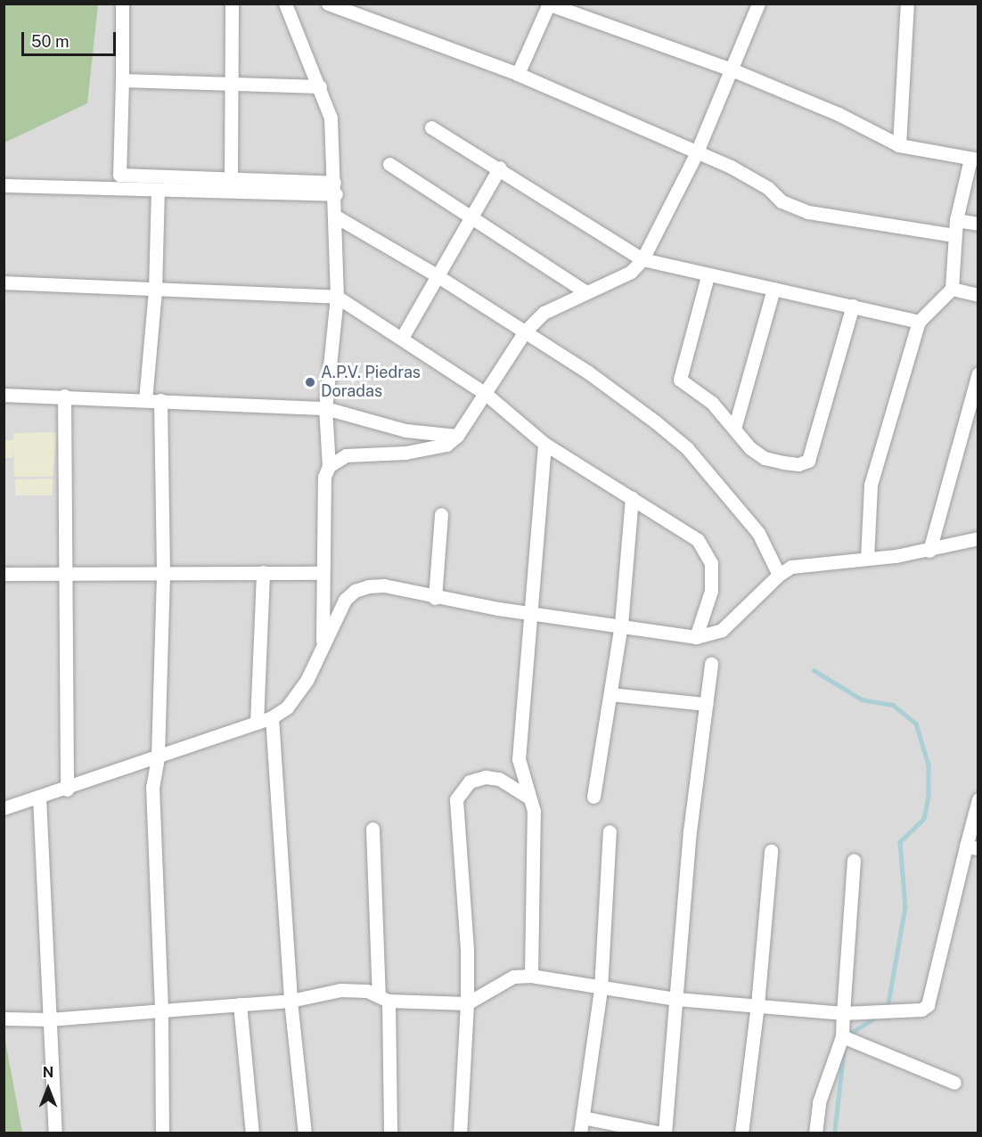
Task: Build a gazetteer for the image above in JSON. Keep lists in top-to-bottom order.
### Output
{
  "places": ["A.P.V. Piedras Doradas"],
  "scale_bar": "50 m",
  "north": "top"
}
